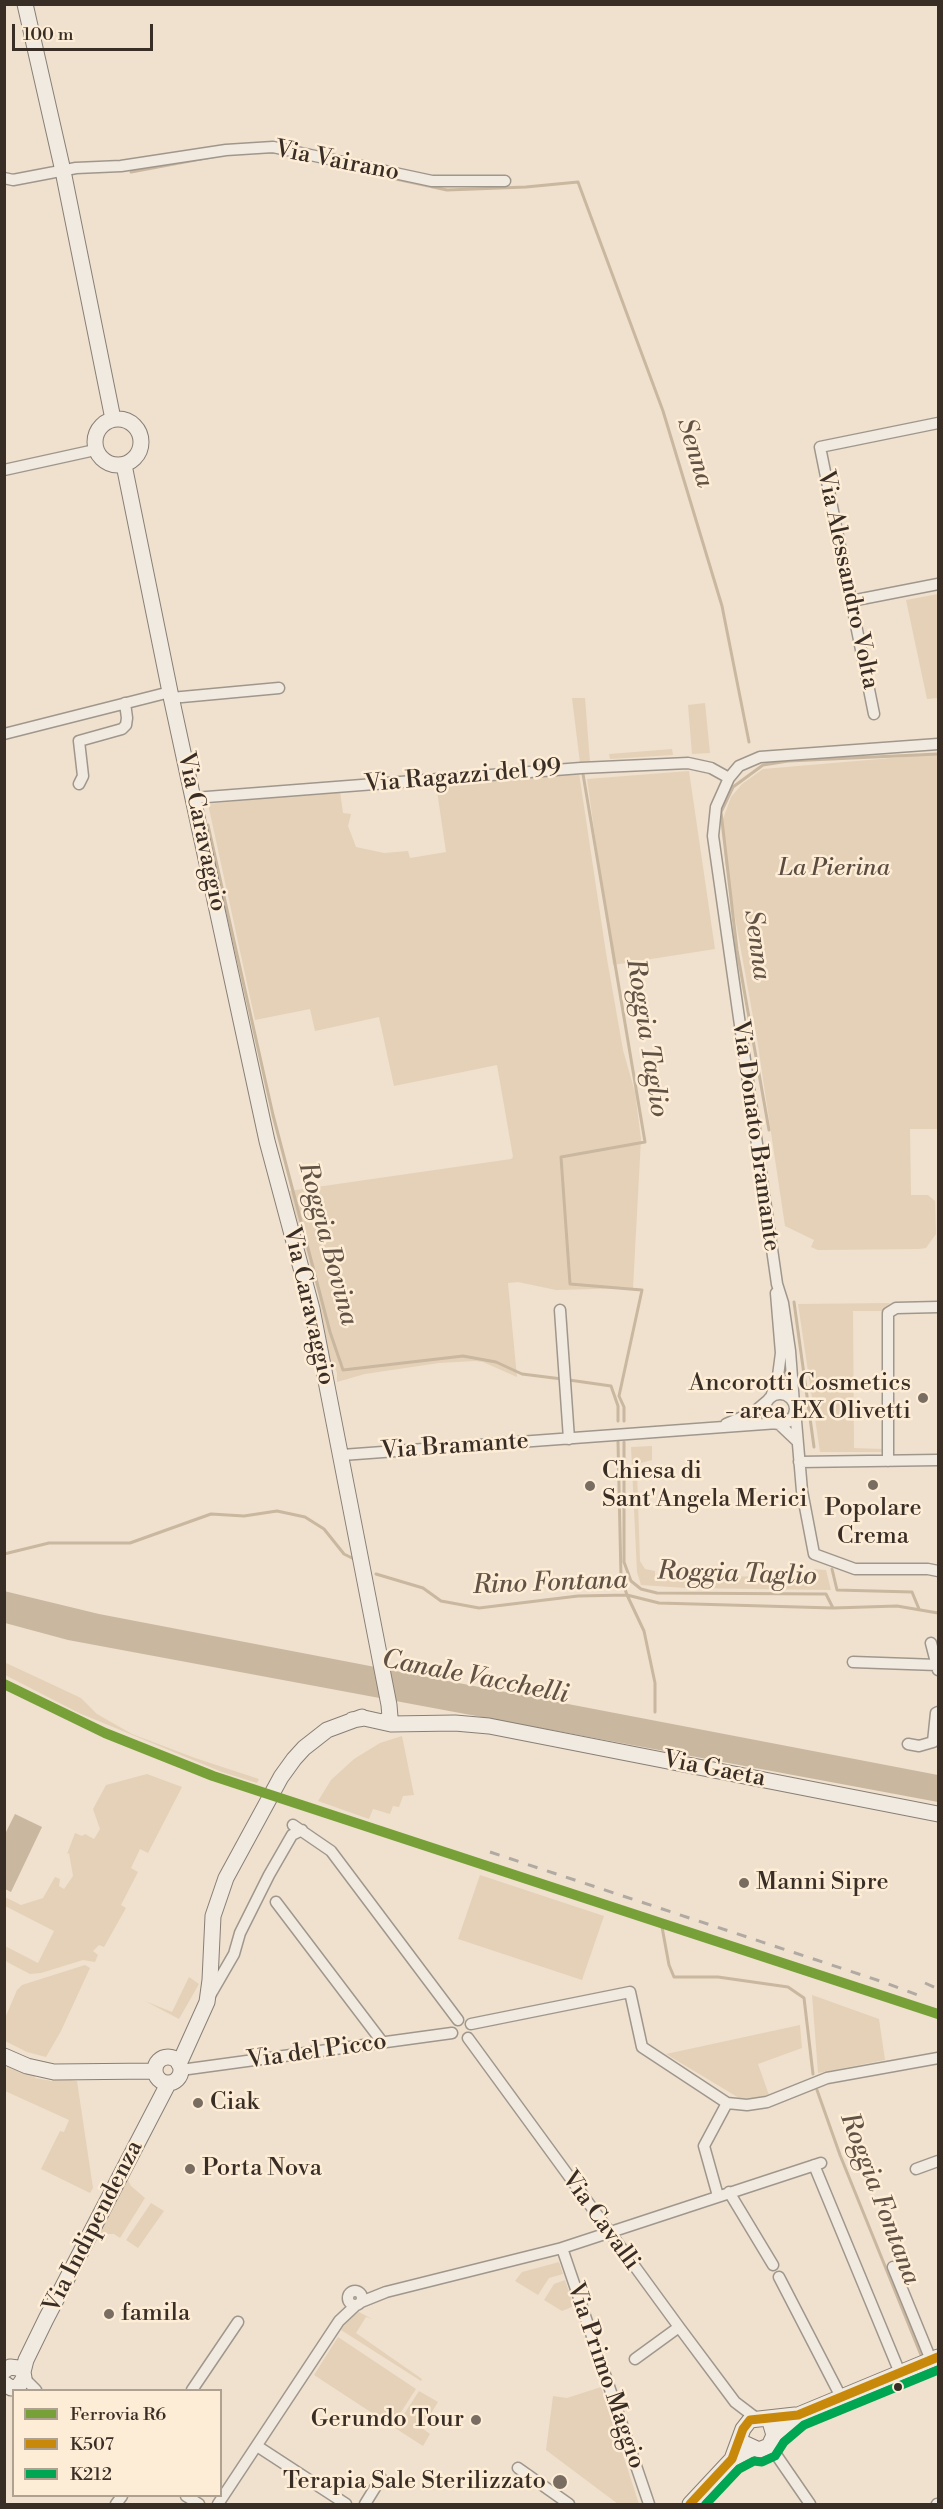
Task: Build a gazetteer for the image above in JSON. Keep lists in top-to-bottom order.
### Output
{
  "streets": {
    "street": [
      "Via Vairano",
      "Via Alessandro Volta",
      "Via Ragazzi del 99",
      "Via Caravaggio",
      "Via Donato Bramante",
      "Via Bramante",
      "Via Gaeta",
      "Via del Picco",
      "Via Cavalli",
      "Via Indipendenza",
      "Via Primo Maggio"
    ]
  },
  "crossings": [
    ["Via Ragazzi del 99", "Via Caravaggio"],
    ["Via Ragazzi del 99", "Via Donato Bramante"],
    ["Via Caravaggio", "Via Bramante"],
    ["Via Caravaggio", "Via Gaeta"],
    ["Via Donato Bramante", "Via Bramante"],
    ["Via del Picco", "Via Cavalli"]
  ],
  "water": [
    "Senna",
    "Roggia Taglio",
    "Roggia Bovina",
    "Rino Fontana",
    "Canale Vacchelli",
    "Roggia Fontana"
  ],
  "parks": ["La Pierina"],
  "places": [
    "Ancorotti Cosmetics - area EX Olivetti",
    "Popolare Crema",
    "Chiesa di Sant'Angela Merici",
    "Manni Sipre",
    "Ciak",
    "Porta Nova",
    "famila",
    "Gerundo Tour",
    "Terapia Sale Sterilizzato"
  ],
  "lines": ["rail line R6", "transit line K507", "transit line K212"],
  "legend": ["Ferrovia R6", "K507", "K212"],
  "scale_bar": "100 m"
}
